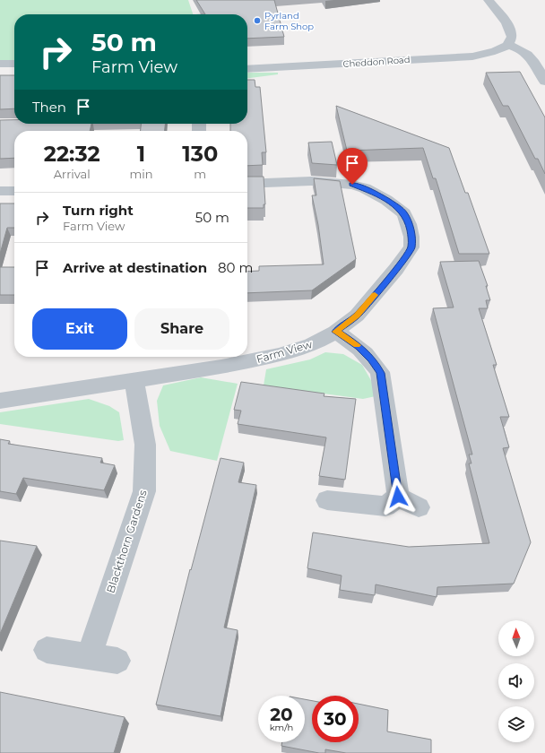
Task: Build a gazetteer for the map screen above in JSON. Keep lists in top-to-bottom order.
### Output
{
  "streets": {
    "street": ["Cheddon Road", "Farm View", "Blackthorn Gardens"]
  },
  "crossings": [
    ["Farm View", "Blackthorn Gardens"]
  ],
  "places": ["Pyrland Farm Shop"],
  "north": "top",
  "page": {
    "turn": ["50 m", "Farm View"],
    "then": "Then",
    "eta": [
      "22:32",
      "Arrival",
      "1",
      "min",
      "130",
      "m"
    ],
    "list": [
      {
        "name": "Turn right",
        "note": "Farm View",
        "value": "50 m"
      },
      {
        "name": "Arrive at destination",
        "value": "80 m"
      }
    ],
    "buttons": ["Exit", "Share"],
    "speed": "20 km/h",
    "limit": "30"
  }
}
